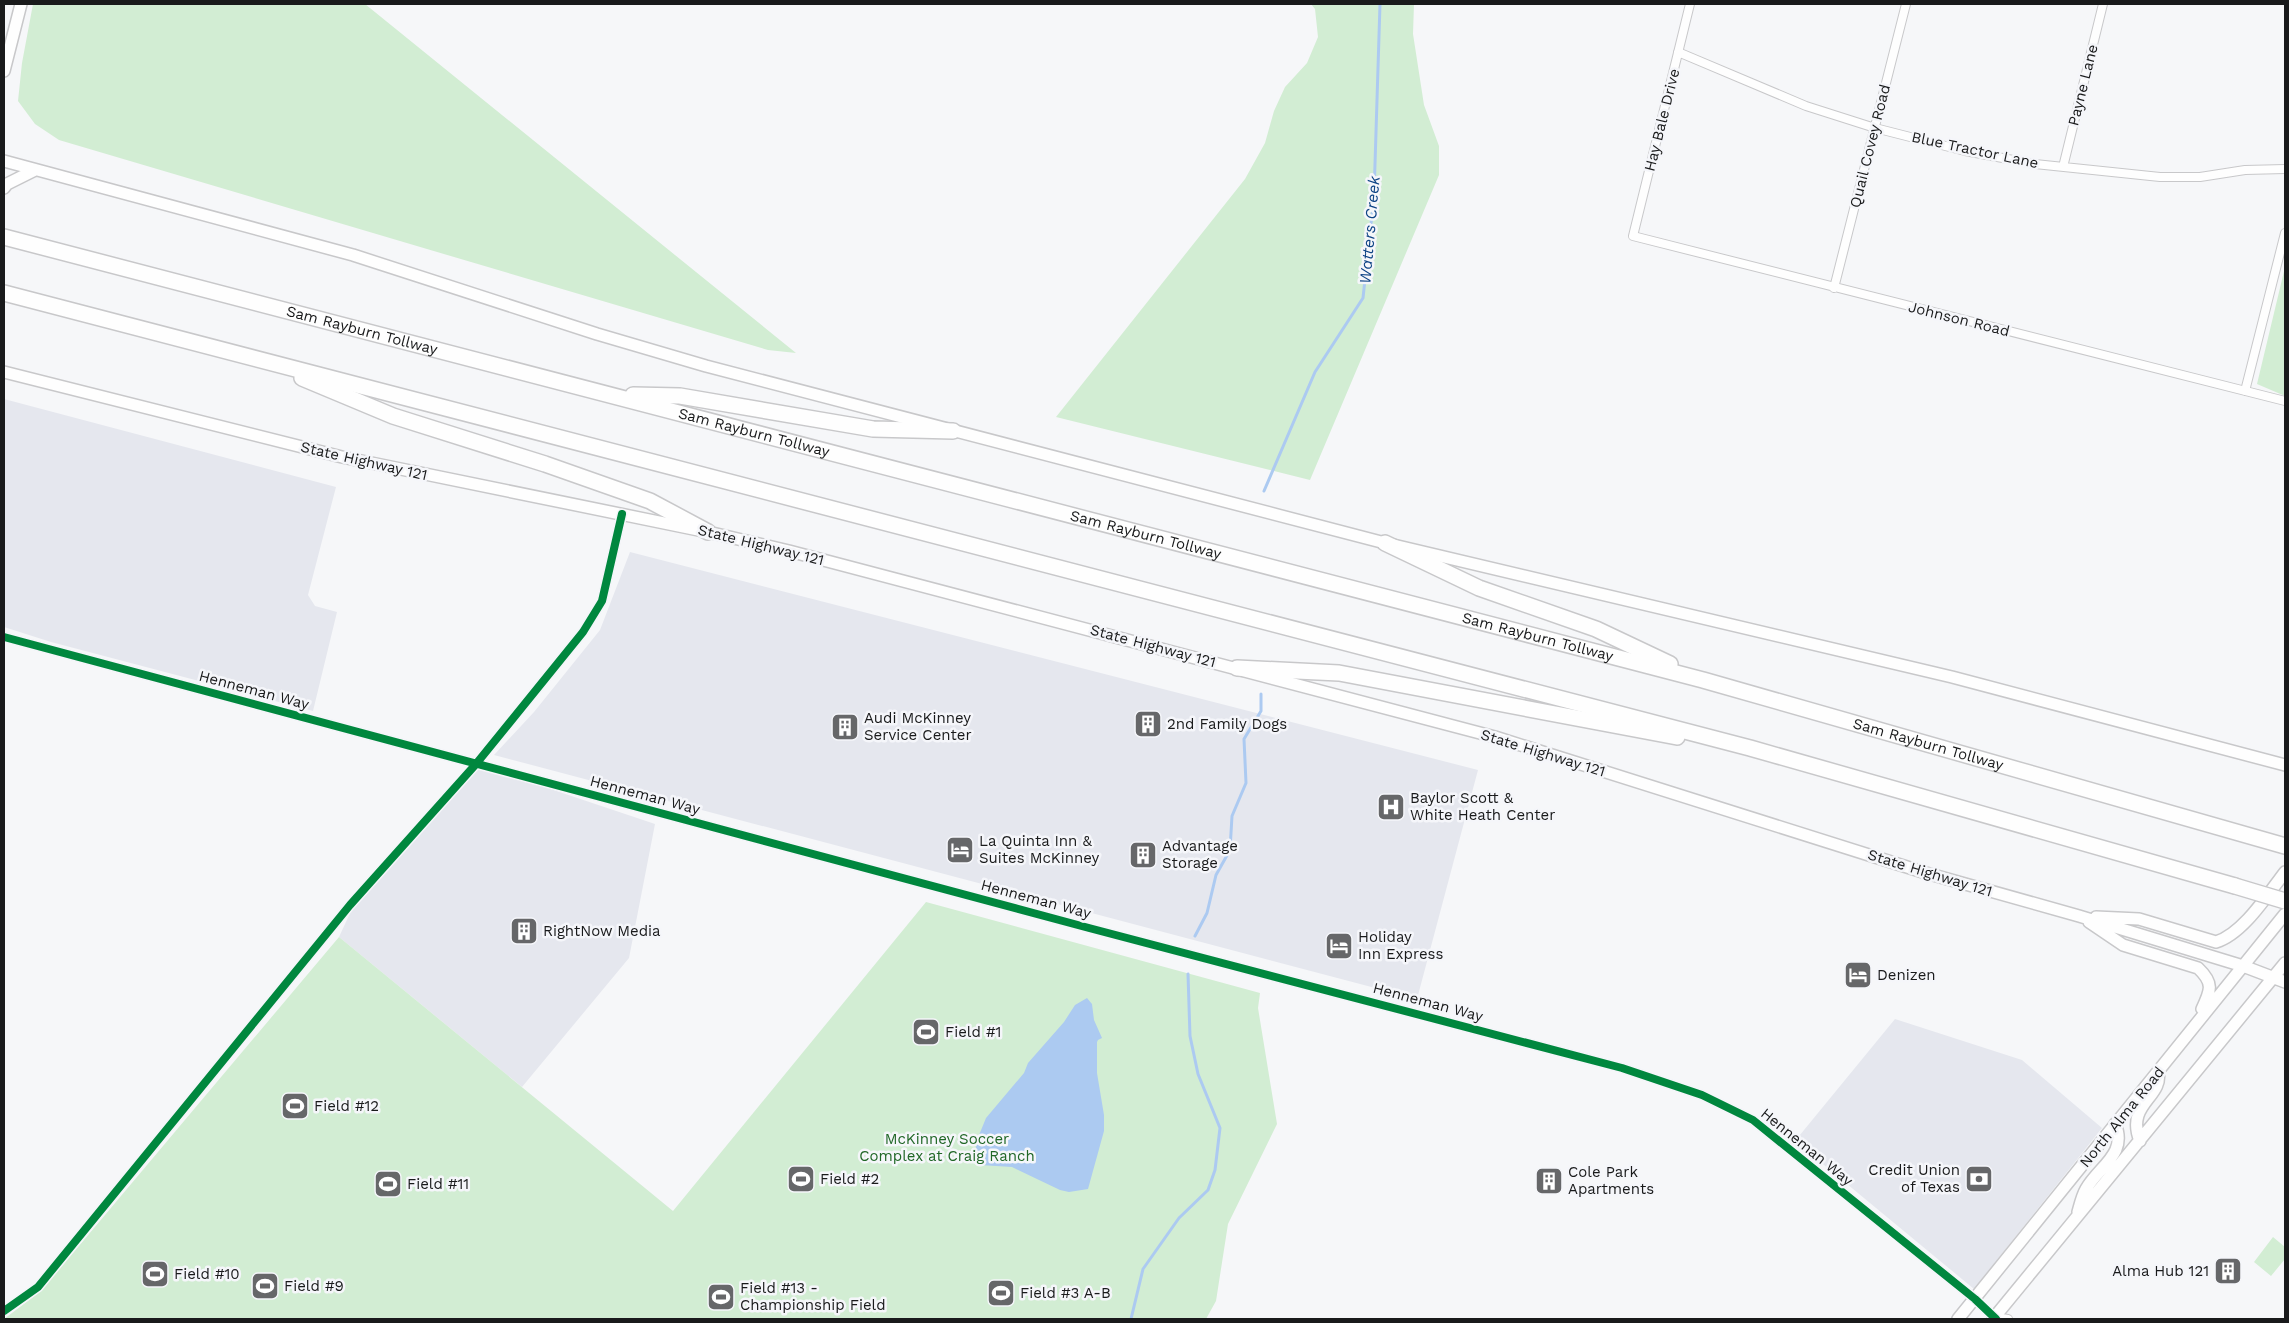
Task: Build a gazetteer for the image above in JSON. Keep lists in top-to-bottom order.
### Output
{
  "streets": {
    "highway": ["Sam Rayburn Tollway"],
    "main road": ["State Highway 121", "North Alma Road"],
    "street": [
      "Payne Lane",
      "Hay Bale Drive",
      "Quail Covey Road",
      "Blue Tractor Lane",
      "Johnson Road",
      "Henneman Way"
    ]
  },
  "crossings": [
    ["Payne Lane", "Blue Tractor Lane"],
    ["Hay Bale Drive", "Blue Tractor Lane"],
    ["Hay Bale Drive", "Johnson Road"],
    ["Quail Covey Road", "Blue Tractor Lane"],
    ["Quail Covey Road", "Johnson Road"],
    ["State Highway 121", "North Alma Road"],
    ["Henneman Way", "North Alma Road"]
  ],
  "water": ["Watters Creek"],
  "parks": ["McKinney Soccer Complex at Craig Ranch"],
  "places": {
    "building": [
      "2nd Family Dogs",
      "Audi McKinney Service Center",
      "Advantage Storage",
      "RightNow Media",
      "Cole Park Apartments",
      "Alma Hub 121"
    ],
    "hospital": ["Baylor Scott & White Heath Center"],
    "hotel": ["La Quinta Inn & Suites McKinney", "Holiday Inn Express", "Denizen"],
    "sports": [
      "Field #1",
      "Field #12",
      "Field #2",
      "Field #11",
      "Field #10",
      "Field #9",
      "Field #3 A-B",
      "Field #13 - Championship Field"
    ],
    "bank": ["Credit Union of Texas"]
  }
}
